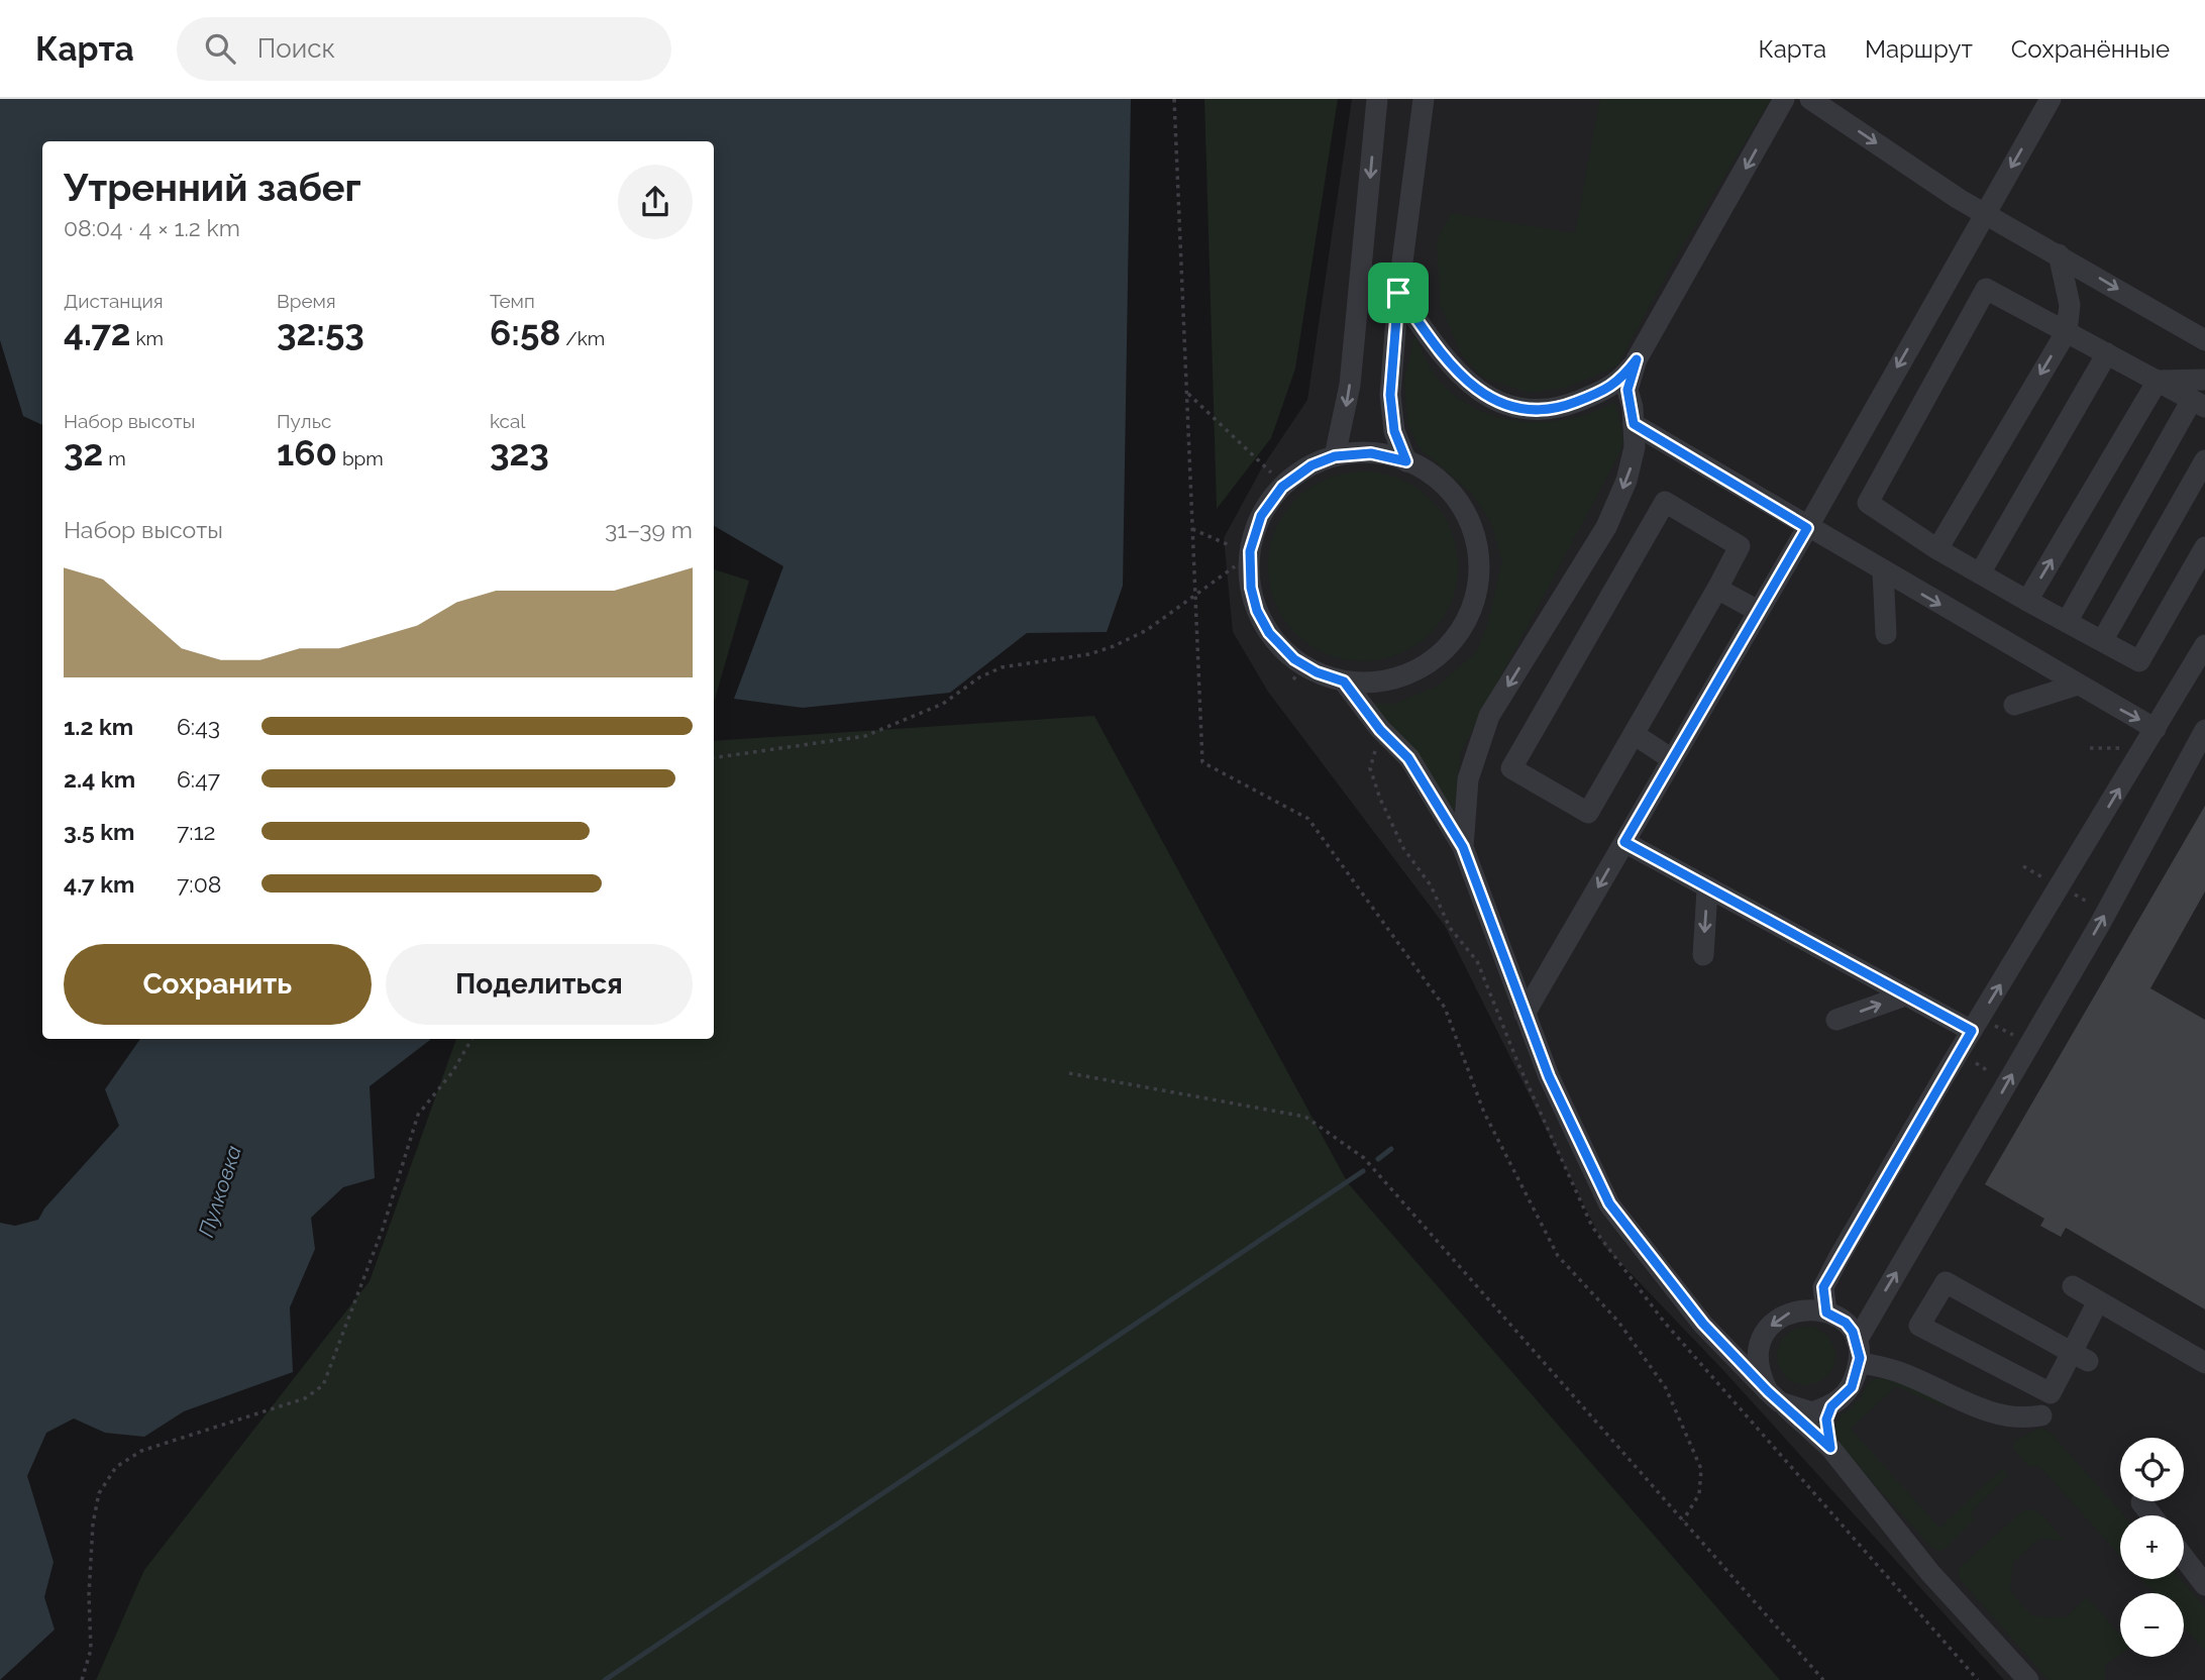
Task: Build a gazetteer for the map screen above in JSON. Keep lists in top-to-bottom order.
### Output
{
  "water": ["Пулковка"],
  "page": {
    "header": "Карта",
    "search": "Поиск",
    "nav": ["Карта", "Маршрут", "Сохранённые"],
    "heading": ["Утренний забег", "08:04 · 4 × 1.2 km"],
    "stats": [
      ["Дистанция", "4.72 km"],
      ["Время", "32:53"],
      ["Темп", "6:58 /km"],
      ["Набор высоты", "32 m"],
      ["Пульс", "160 bpm"],
      ["kcal", "323"]
    ],
    "chart": ["Набор высоты", "31–39 m"],
    "list": [
      {
        "name": "1.2 km",
        "note": "6:43"
      },
      {
        "name": "2.4 km",
        "note": "6:47"
      },
      {
        "name": "3.5 km",
        "note": "7:12"
      },
      {
        "name": "4.7 km",
        "note": "7:08"
      }
    ],
    "buttons": ["Сохранить", "Поделиться"],
    "map_buttons": ["+", "−"]
  }
}
